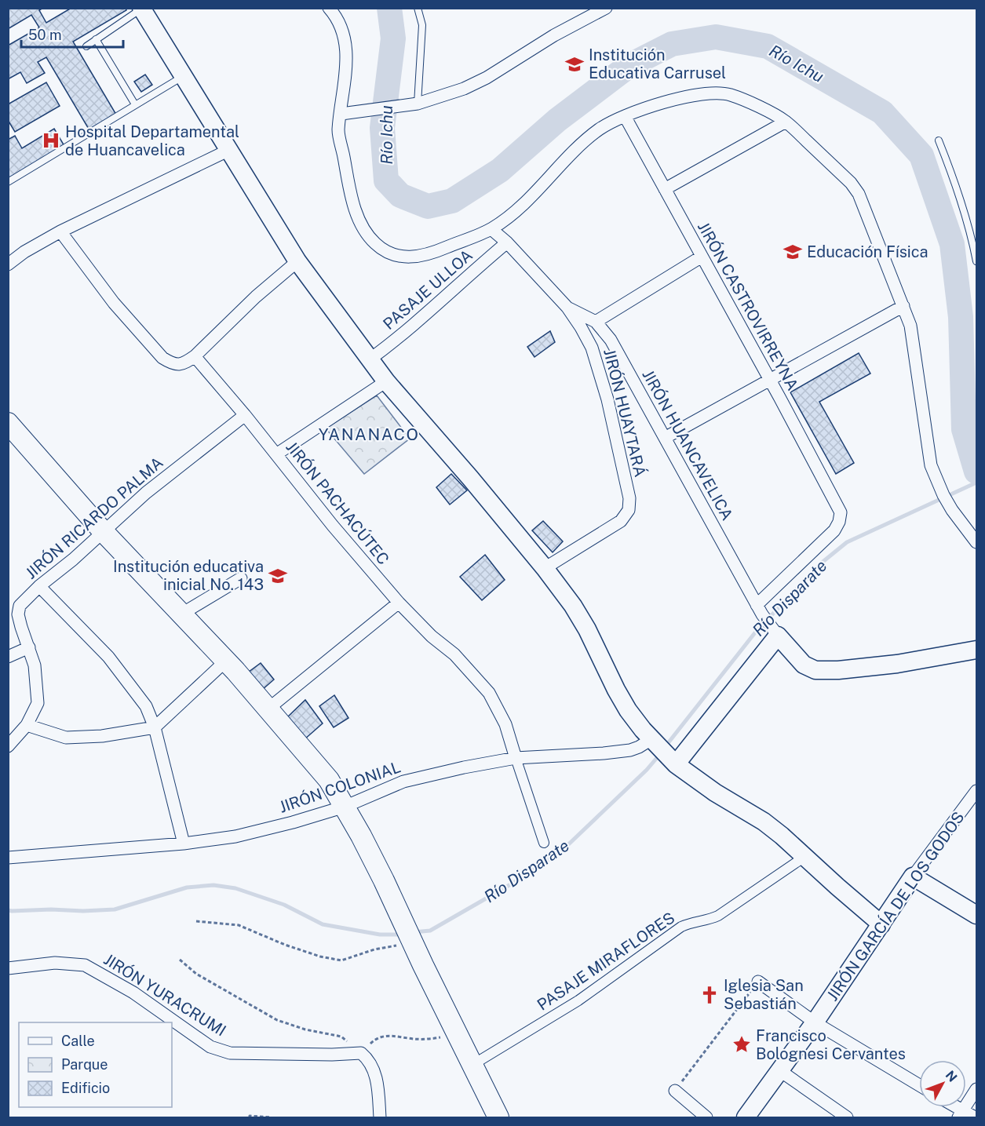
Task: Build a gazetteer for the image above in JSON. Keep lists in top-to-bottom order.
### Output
{
  "streets": {
    "main road": ["JIRÓN GARCÍA DE LOS GODOS"],
    "street": [
      "PASAJE ULLOA",
      "JIRÓN CASTROVIRREYNA",
      "JIRÓN HUAYTARÁ",
      "JIRÓN HUANCAVELICA",
      "JIRÓN PACHACÚTEC",
      "JIRÓN RICARDO PALMA",
      "JIRÓN COLONIAL",
      "PASAJE MIRAFLORES",
      "JIRÓN YURACRUMI"
    ]
  },
  "crossings": [
    ["PASAJE ULLOA", "JIRÓN HUAYTARÁ"],
    ["JIRÓN CASTROVIRREYNA", "JIRÓN HUANCAVELICA"],
    ["JIRÓN HUAYTARÁ", "JIRÓN HUANCAVELICA"],
    ["JIRÓN PACHACÚTEC", "JIRÓN RICARDO PALMA"],
    ["JIRÓN PACHACÚTEC", "JIRÓN COLONIAL"]
  ],
  "districts": ["YANANACO"],
  "water": ["Río Ichu", "Río Disparate"],
  "places": {
    "school or university": ["Institución Educativa Carrusel", "Educación Física", "Institución educativa inicial No. 143"],
    "hospital": ["Hospital Departamental de Huancavelica"],
    "church": ["Iglesia San Sebastián"],
    "place": ["Francisco Bolognesi Cervantes"]
  },
  "legend": ["Calle", "Parque", "Edificio"],
  "scale_bar": "50 m",
  "north": "top right"
}
